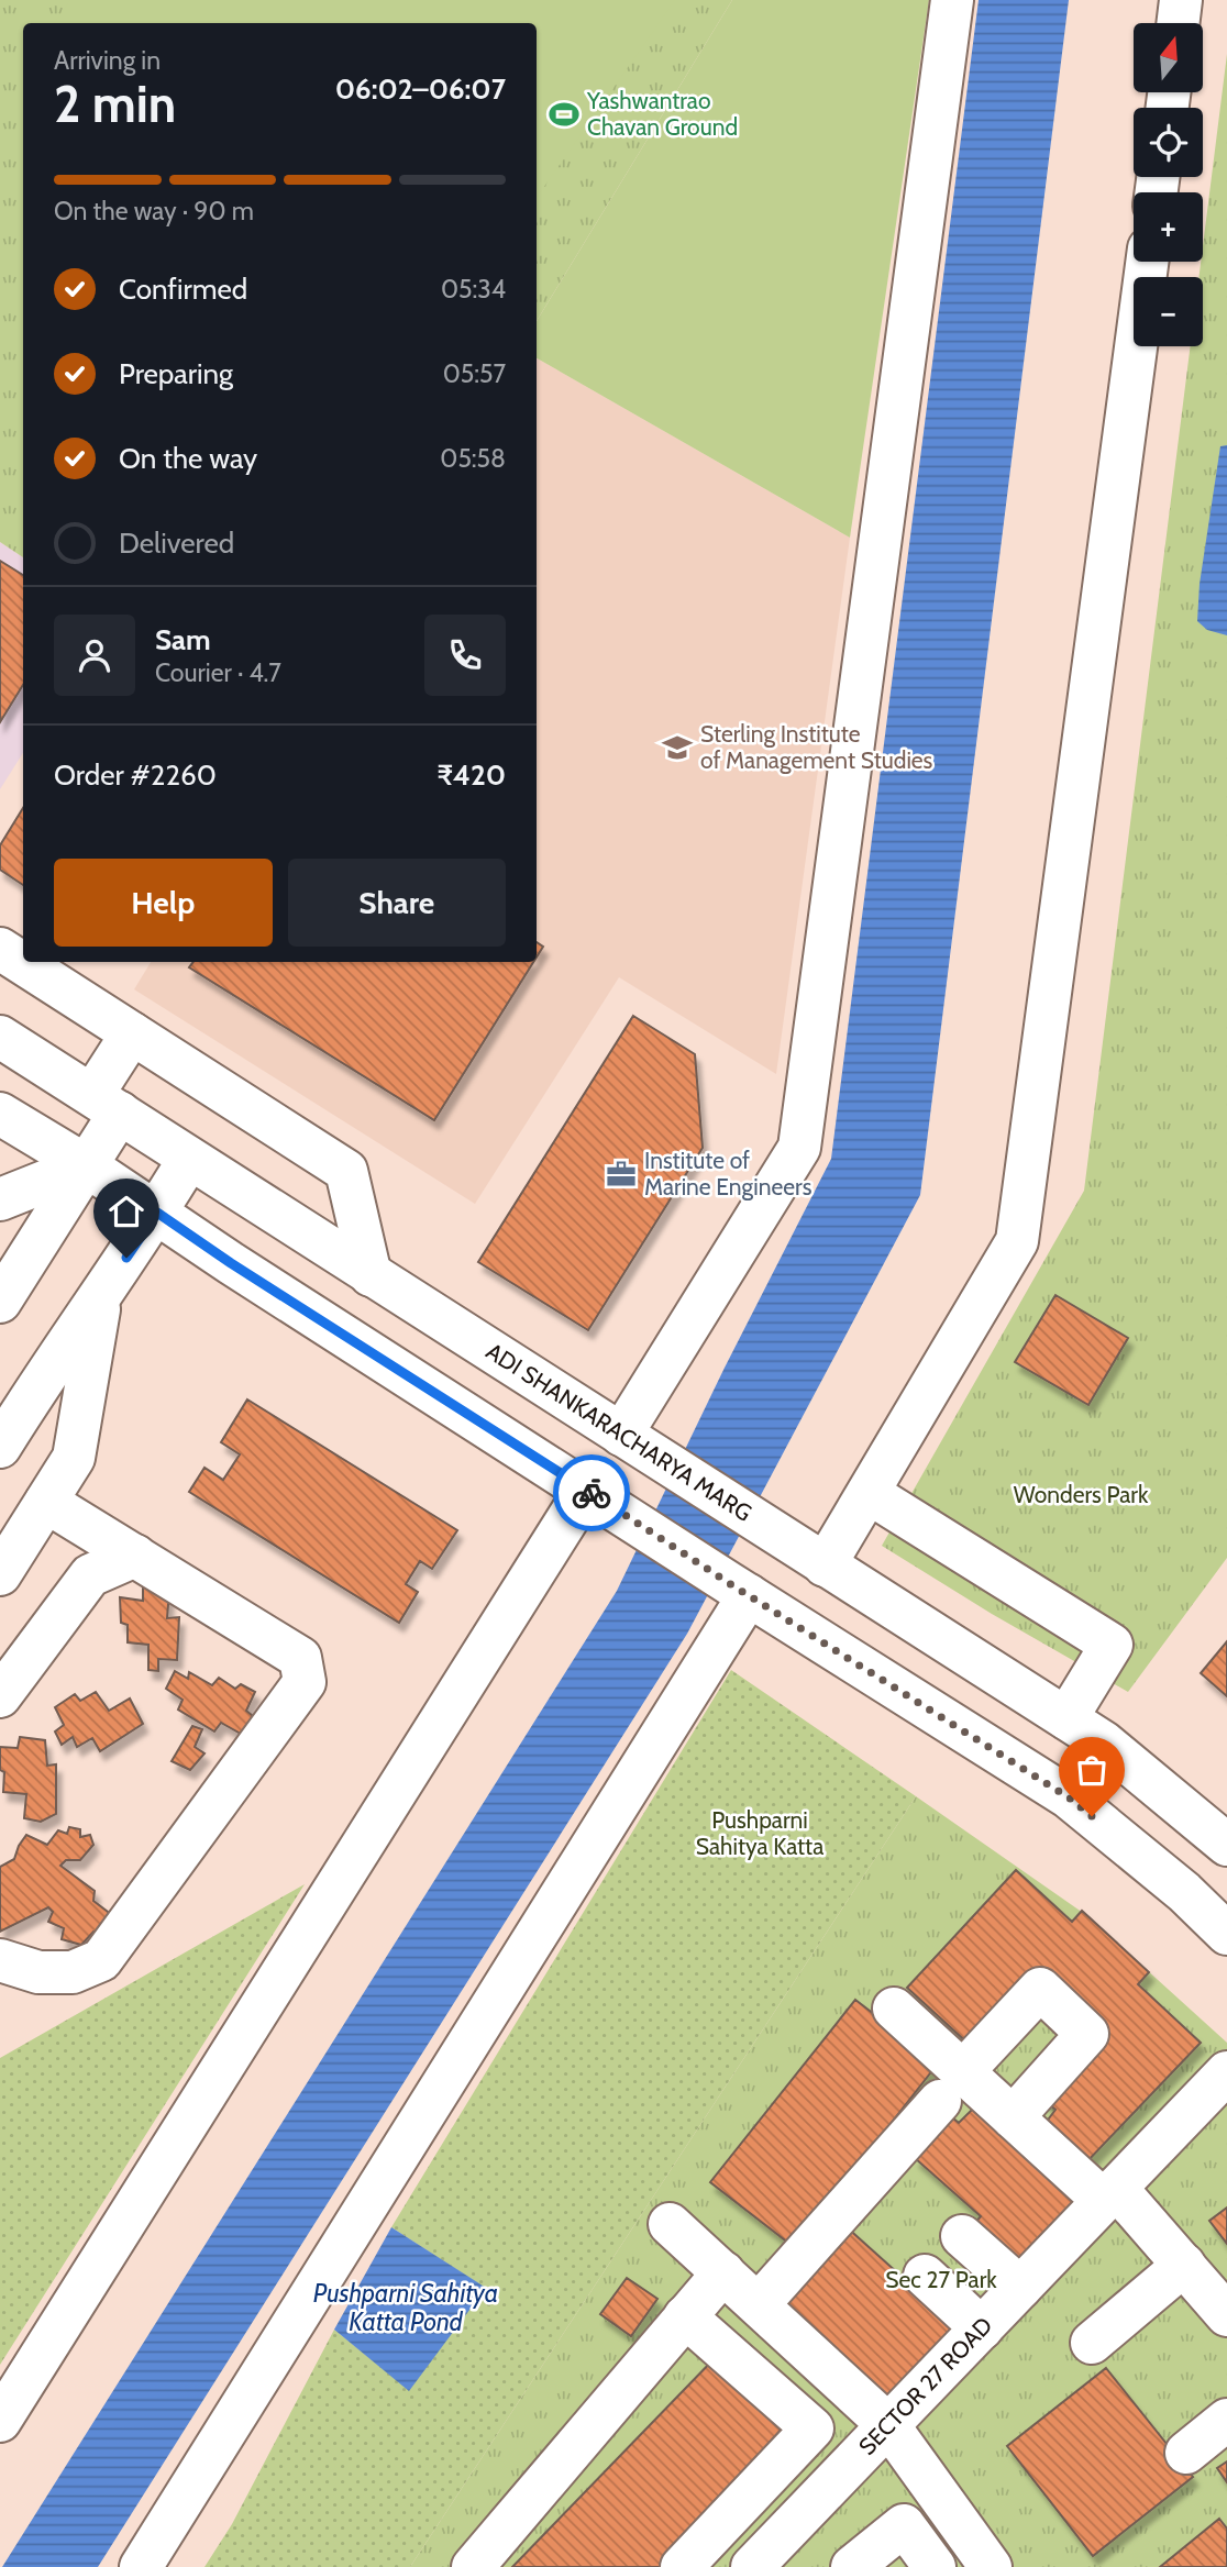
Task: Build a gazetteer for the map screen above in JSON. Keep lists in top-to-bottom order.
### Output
{
  "streets": {
    "street": ["ADI SHANKARACHARYA MARG", "SECTOR 27 ROAD"]
  },
  "water": ["Pushparni Sahitya Katta Pond"],
  "parks": ["Wonders Park", "Pushparni Sahitya Katta", "Sec 27 Park"],
  "places": {
    "sports": ["Yashwantrao Chavan Ground"],
    "school or university": ["Sterling Institute of Management Studies"],
    "office": ["Institute of Marine Engineers"]
  },
  "north": "top",
  "page": {
    "map_buttons": ["+", "−"],
    "heading": ["2 min", "Arriving in", "06:02–06:07"],
    "panel": [
      "Sam",
      "Courier · 4.7",
      "Order #2260",
      "₹420"
    ],
    "bar": "On the way · 90 m",
    "list": [
      ["Confirmed", "05:34"],
      ["Preparing", "05:57"],
      ["On the way", "05:58"],
      "Delivered"
    ],
    "buttons": ["Help", "Share"]
  }
}
